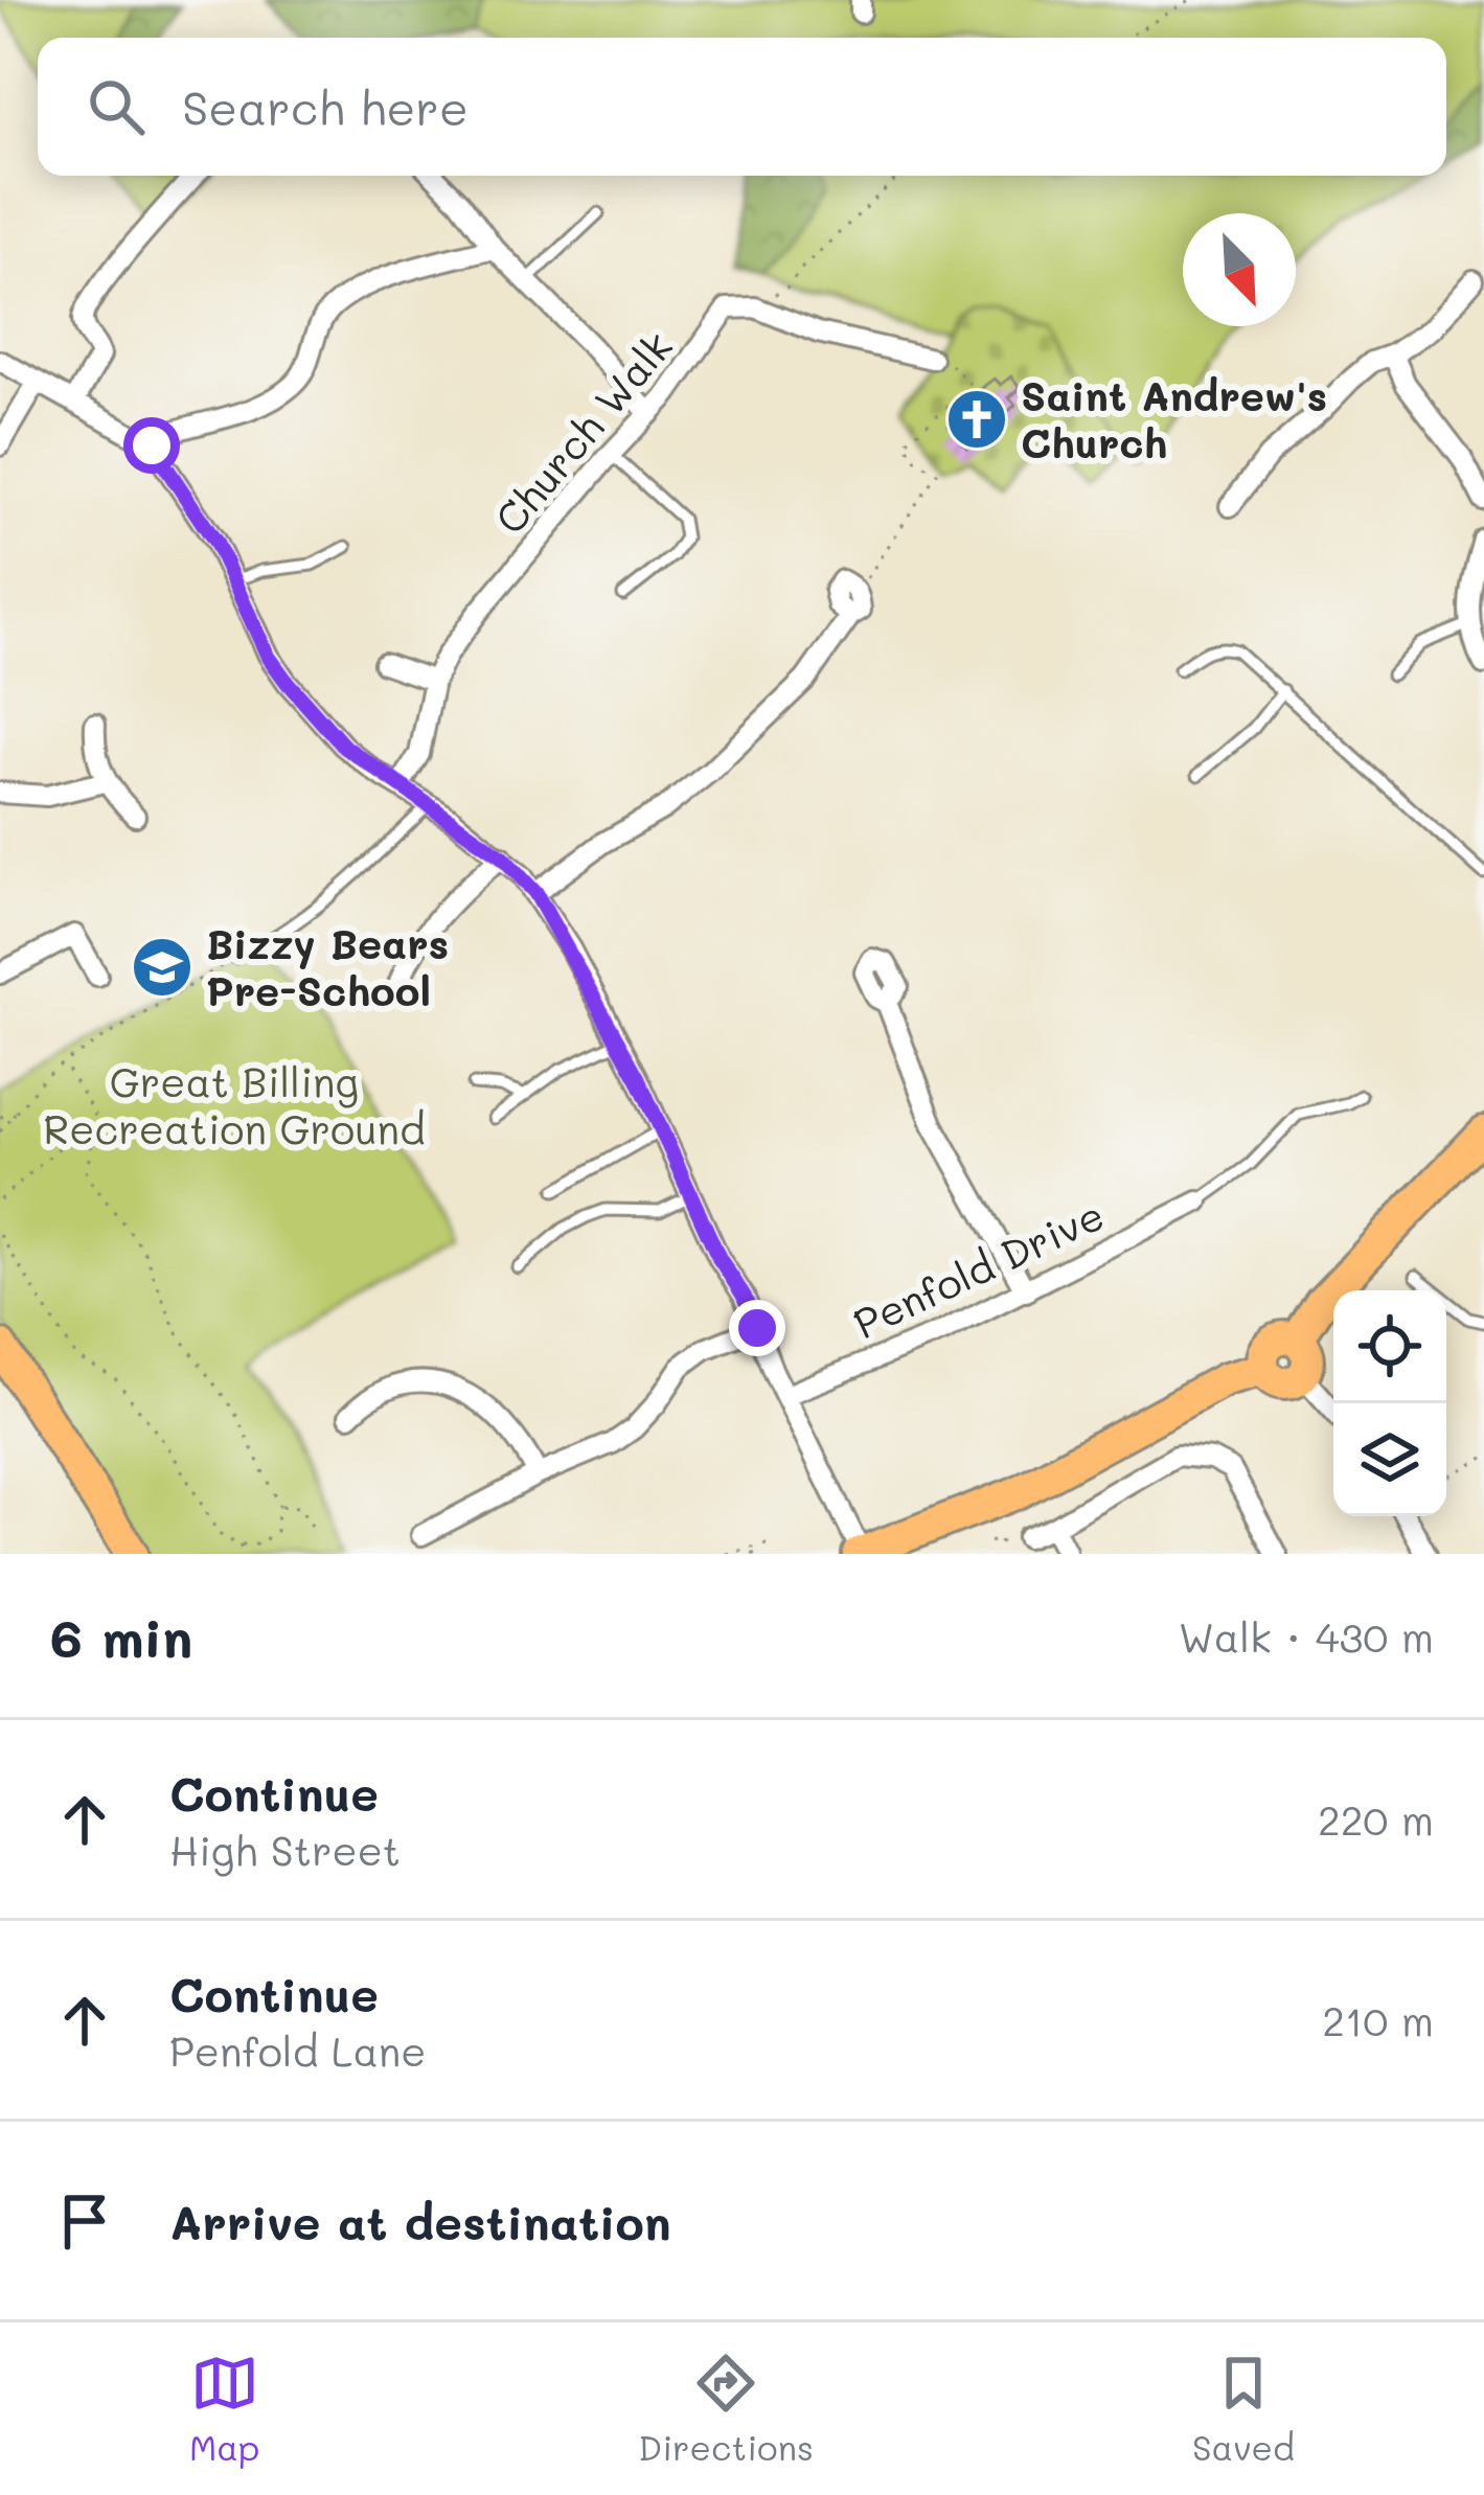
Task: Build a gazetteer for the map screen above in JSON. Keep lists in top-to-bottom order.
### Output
{
  "streets": {
    "street": ["Church Walk", "Penfold Drive"]
  },
  "parks": ["Great Billing Recreation Ground"],
  "places": {
    "church": ["Saint Andrew's Church"],
    "school or university": ["Bizzy Bears Pre-School"]
  },
  "north": "bottom right",
  "page": {
    "search": "Search here",
    "heading": ["6 min", "Walk · 430 m"],
    "list": [
      ["Continue", "High Street", "220 m"],
      ["Continue", "Penfold Lane", "210 m"],
      "Arrive at destination"
    ],
    "nav": ["Map", "Directions", "Saved"]
  }
}
